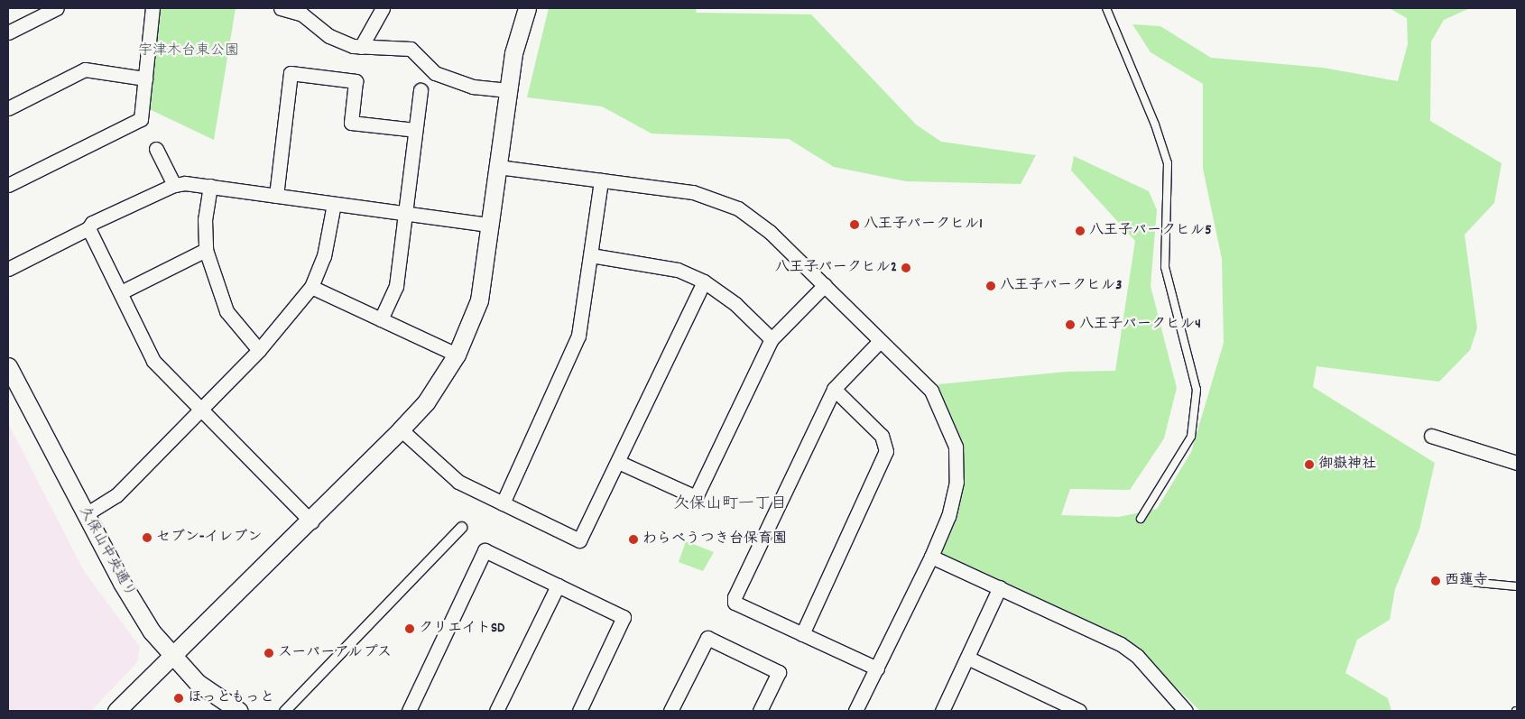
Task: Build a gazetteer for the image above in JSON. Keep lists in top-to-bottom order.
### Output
{
  "streets": {
    "street": ["久保山中央通り"]
  },
  "districts": ["久保山町一丁目"],
  "parks": ["宇津木台東公園"],
  "places": [
    "八王子パークヒル1",
    "八王子パークヒル5",
    "八王子パークヒル2",
    "八王子パークヒル3",
    "八王子パークヒル4",
    "御嶽神社",
    "セブン-イレブン",
    "わらべうつき台保育園",
    "西蓮寺",
    "クリエイトSD",
    "スーパーアルプス",
    "ほっともっと"
  ]
}
